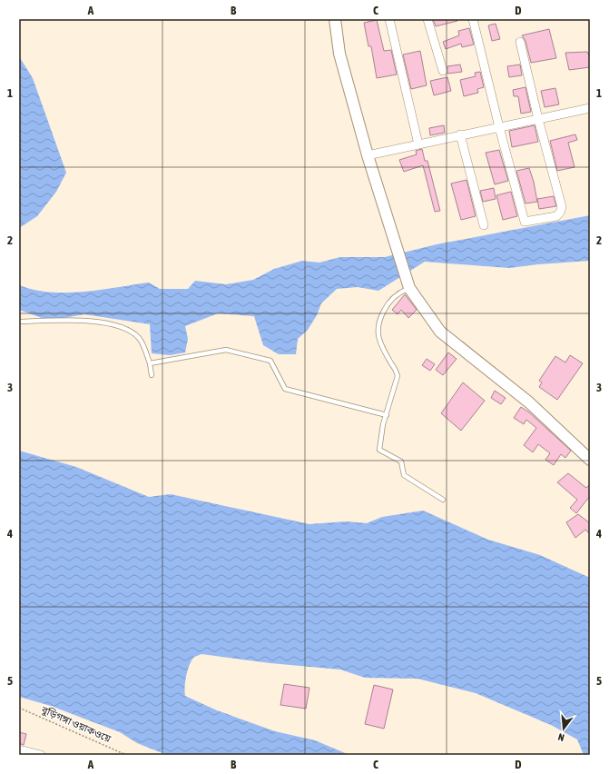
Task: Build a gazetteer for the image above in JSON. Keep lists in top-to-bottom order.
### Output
{
  "streets": {
    "path": ["বুড়িগঙ্গা ওয়াকওয়ে"]
  },
  "north": "bottom",
  "grid": {
    "columns": [
      "A",
      "B",
      "C",
      "D"
    ],
    "rows": [
      "1",
      "2",
      "3",
      "4",
      "5"
    ]
  }
}
